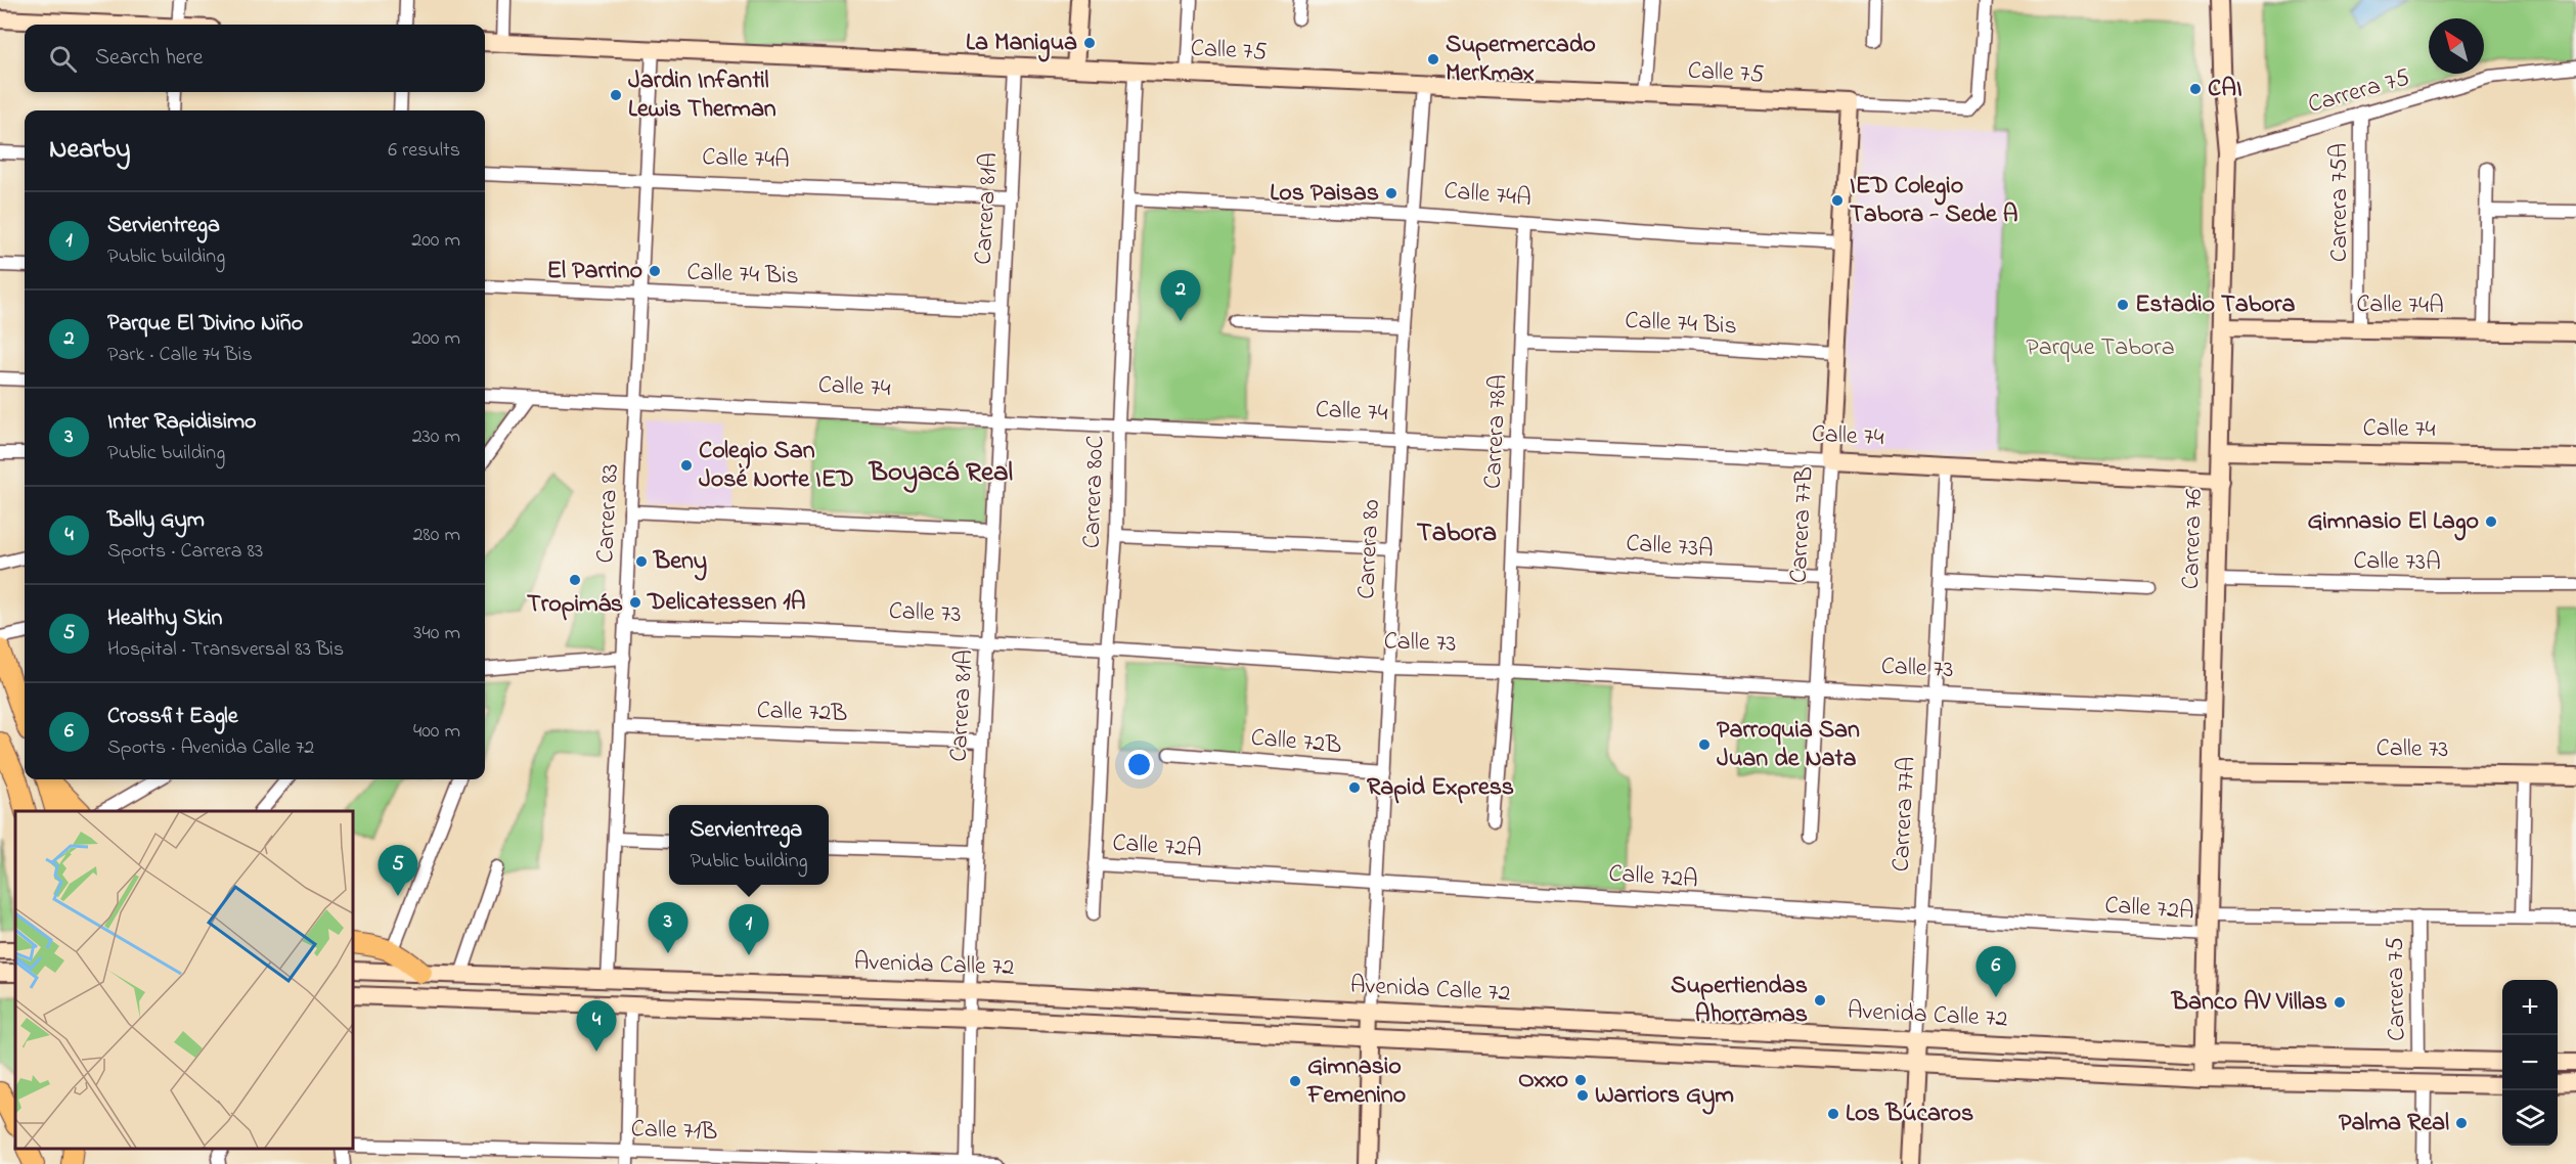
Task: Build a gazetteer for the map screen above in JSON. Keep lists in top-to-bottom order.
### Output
{
  "streets": {
    "main road": [
      "Calle 75",
      "Calle 74A",
      "Calle 74",
      "Carrera 77B",
      "Carrera 76",
      "Carrera 80",
      "Calle 73",
      "Carrera 77A",
      "Avenida Calle 72"
    ],
    "street": [
      "Carrera 75",
      "Carrera 75A",
      "Carrera 81A",
      "Calle 74 Bis",
      "Carrera 78A",
      "Carrera 80C",
      "Carrera 83",
      "Calle 73A",
      "Calle 72B",
      "Calle 72A",
      "Calle 71B"
    ]
  },
  "crossings": [
    ["Calle 75", "Carrera 81A"],
    ["Calle 75", "Carrera 80C"],
    ["Calle 75", "Carrera 83"],
    ["Calle 75", "Carrera 77B"],
    ["Calle 75", "Carrera 80"],
    ["Carrera 75", "Carrera 75A"],
    ["Carrera 75", "Carrera 76"],
    ["Carrera 75", "Calle 72A"],
    ["Carrera 75", "Avenida Calle 72"],
    ["Calle 74A", "Carrera 75A"],
    ["Calle 74A", "Carrera 81A"],
    ["Calle 74A", "Carrera 78A"],
    ["Calle 74A", "Carrera 80C"],
    ["Calle 74A", "Carrera 83"],
    ["Calle 74A", "Carrera 77B"],
    ["Calle 74A", "Carrera 76"],
    ["Calle 74A", "Carrera 80"],
    ["Carrera 81A", "Calle 74 Bis"],
    ["Carrera 81A", "Calle 74"],
    ["Carrera 81A", "Calle 73"],
    ["Carrera 81A", "Calle 72B"],
    ["Carrera 81A", "Avenida Calle 72"],
    ["Carrera 81A", "Calle 71B"],
    ["Calle 74 Bis", "Carrera 78A"],
    ["Calle 74 Bis", "Carrera 83"],
    ["Calle 74 Bis", "Carrera 77B"],
    ["Calle 74", "Carrera 78A"],
    ["Calle 74", "Carrera 80C"],
    ["Calle 74", "Carrera 83"],
    ["Calle 74", "Carrera 77B"],
    ["Calle 74", "Carrera 76"],
    ["Calle 74", "Carrera 80"],
    ["Calle 74", "Carrera 77A"],
    ["Carrera 78A", "Calle 73A"],
    ["Carrera 78A", "Calle 73"],
    ["Carrera 80C", "Calle 73"],
    ["Carrera 80C", "Calle 72A"],
    ["Carrera 83", "Calle 73"],
    ["Carrera 83", "Calle 72B"],
    ["Carrera 83", "Avenida Calle 72"],
    ["Carrera 77B", "Calle 73A"],
    ["Carrera 77B", "Calle 73"],
    ["Carrera 76", "Calle 73A"],
    ["Carrera 76", "Calle 73"],
    ["Carrera 76", "Calle 72A"],
    ["Carrera 76", "Avenida Calle 72"],
    ["Carrera 80", "Calle 73"],
    ["Carrera 80", "Calle 72B"],
    ["Carrera 80", "Calle 72A"],
    ["Carrera 80", "Avenida Calle 72"],
    ["Calle 73", "Carrera 77A"],
    ["Carrera 77A", "Calle 72A"],
    ["Carrera 77A", "Avenida Calle 72"]
  ],
  "districts": ["Boyacá Real", "Tabora"],
  "parks": ["Parque Tabora"],
  "places": [
    "La Manigua",
    "Supermercado MerKmax",
    "CAI",
    "Jardin Infantil Lewis Therman",
    "Los Paisas",
    "IED Colegio Tabora - Sede A",
    "El Parrino",
    "Estadio Tabora",
    "Colegio San José Norte IED",
    "Gimnasio El Lago",
    "Beny",
    "Tropimás",
    "Delicatessen 1A",
    "Parroquia San Juan de Nata",
    "Rapid Express",
    "Supertiendas Ahorramas",
    "Banco AV Villas",
    "Oxxo",
    "Gimnasio Femenino",
    "Warriors Gym",
    "Los Búcaros",
    "Palma Real"
  ],
  "north": "top left",
  "page": {
    "search": "Search here",
    "heading": ["Nearby", "6 results"],
    "list": [
      {
        "mark": "1",
        "name": "Servientrega",
        "note": "Public building",
        "value": "200 m"
      },
      {
        "mark": "2",
        "name": "Parque El Divino Niño",
        "note": "Park · Calle 74 Bis",
        "value": "200 m"
      },
      {
        "mark": "3",
        "name": "Inter Rapidisimo",
        "note": "Public building",
        "value": "230 m"
      },
      {
        "mark": "4",
        "name": "Bally Gym",
        "note": "Sports · Carrera 83",
        "value": "280 m"
      },
      {
        "mark": "5",
        "name": "Healthy Skin",
        "note": "Hospital · Transversal 83 Bis",
        "value": "340 m"
      },
      {
        "mark": "6",
        "name": "Crossfit Eagle",
        "note": "Sports · Avenida Calle 72",
        "value": "400 m"
      }
    ],
    "pins": [
      "2",
      "5",
      "3",
      "1",
      "6",
      "4"
    ],
    "popup": ["Servientrega", "Public building"],
    "map_buttons": ["+", "−"]
  }
}
